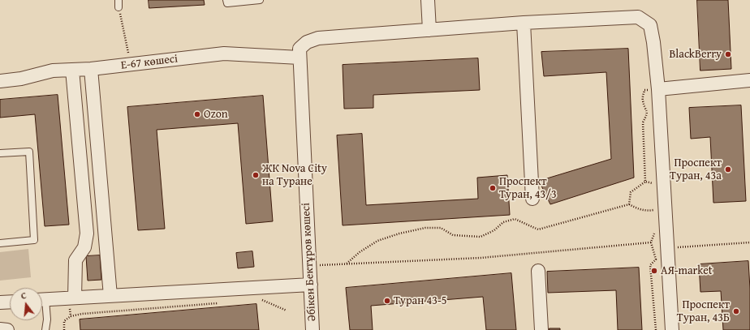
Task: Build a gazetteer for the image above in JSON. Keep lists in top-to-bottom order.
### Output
{
  "streets": {
    "street": ["Е-67 көшесі", "Әбікен Бектұров көшесі"]
  },
  "crossings": [
    ["Е-67 көшесі", "Әбікен Бектұров көшесі"]
  ],
  "places": [
    "BlackBerry",
    "Ozon",
    "Проспект Туран, 43а",
    "ЖК Nova City на Туране",
    "Проспект Туран, 43/3",
    "АЯ-market",
    "Туран 43-5",
    "Проспект Туран, 43Б"
  ],
  "north": "top"
}
